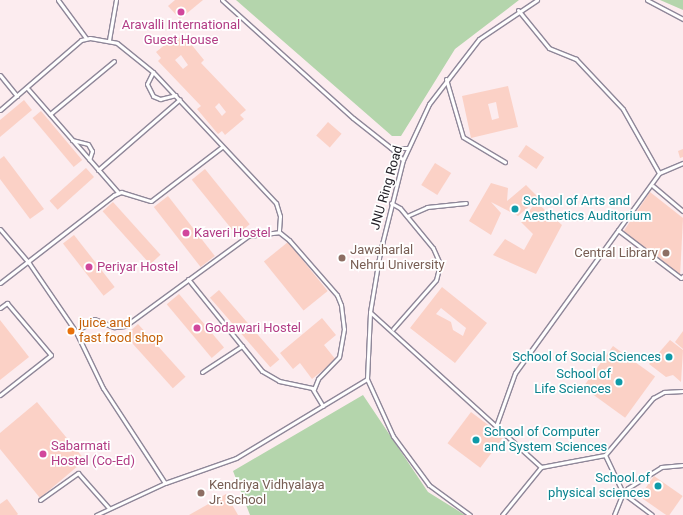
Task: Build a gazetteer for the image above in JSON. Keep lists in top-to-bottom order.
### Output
{
  "streets": {
    "lane": ["JNU Ring Road"]
  },
  "places": [
    "Aravalli International Guest House",
    "School of Arts and Aesthetics Auditorium",
    "Kaveri Hostel",
    "Central Library",
    "Jawaharlal Nehru University",
    "Periyar Hostel",
    "Godawari Hostel",
    "juice and fast food shop",
    "School of Social Sciences",
    "School of Life Sciences",
    "School of Computer and System Sciences",
    "Sabarmati Hostel (Co-Ed)",
    "School of physical sciences",
    "Kendriya Vidhyalaya Jr. School"
  ]
}
